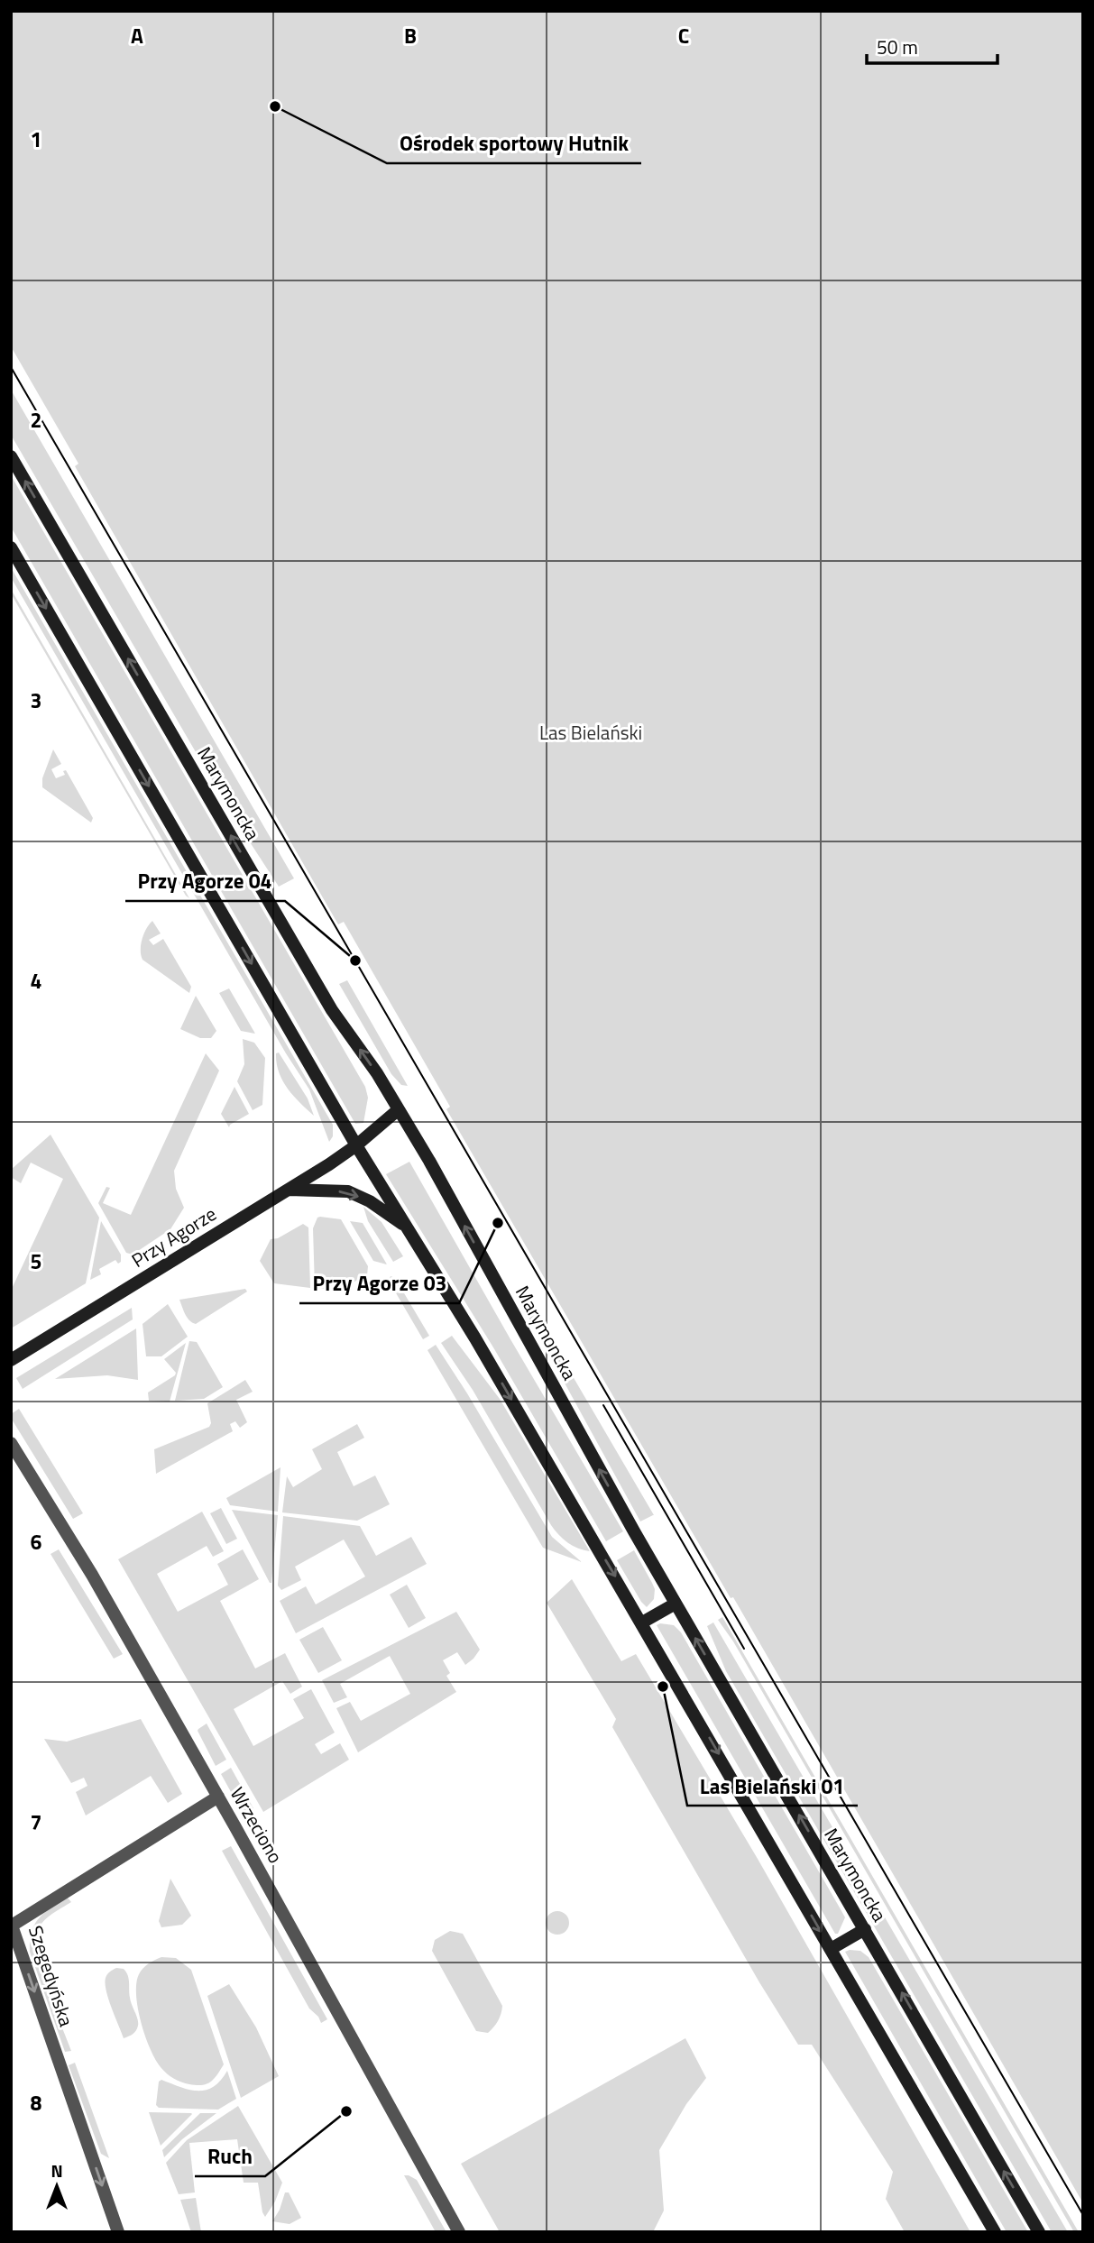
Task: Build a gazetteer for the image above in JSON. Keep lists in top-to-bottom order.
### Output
{
  "streets": {
    "main road": ["Marymoncka", "Przy Agorze"],
    "street": ["Wrzeciono", "Szegedyńska"]
  },
  "crossings": [
    ["Marymoncka", "Przy Agorze"],
    ["Wrzeciono", "Szegedyńska"]
  ],
  "one_way": ["Szegedyńska"],
  "parks": ["Las Bielański"],
  "places": [
    "Ośrodek sportowy Hutnik",
    "Przy Agorze 04",
    "Przy Agorze 03",
    "Las Bielański 01",
    "Ruch"
  ],
  "scale_bar": "50 m",
  "north": "top",
  "grid": {
    "columns": ["A", "B", "C"],
    "rows": [
      "1",
      "2",
      "3",
      "4",
      "5",
      "6",
      "7",
      "8"
    ]
  }
}
